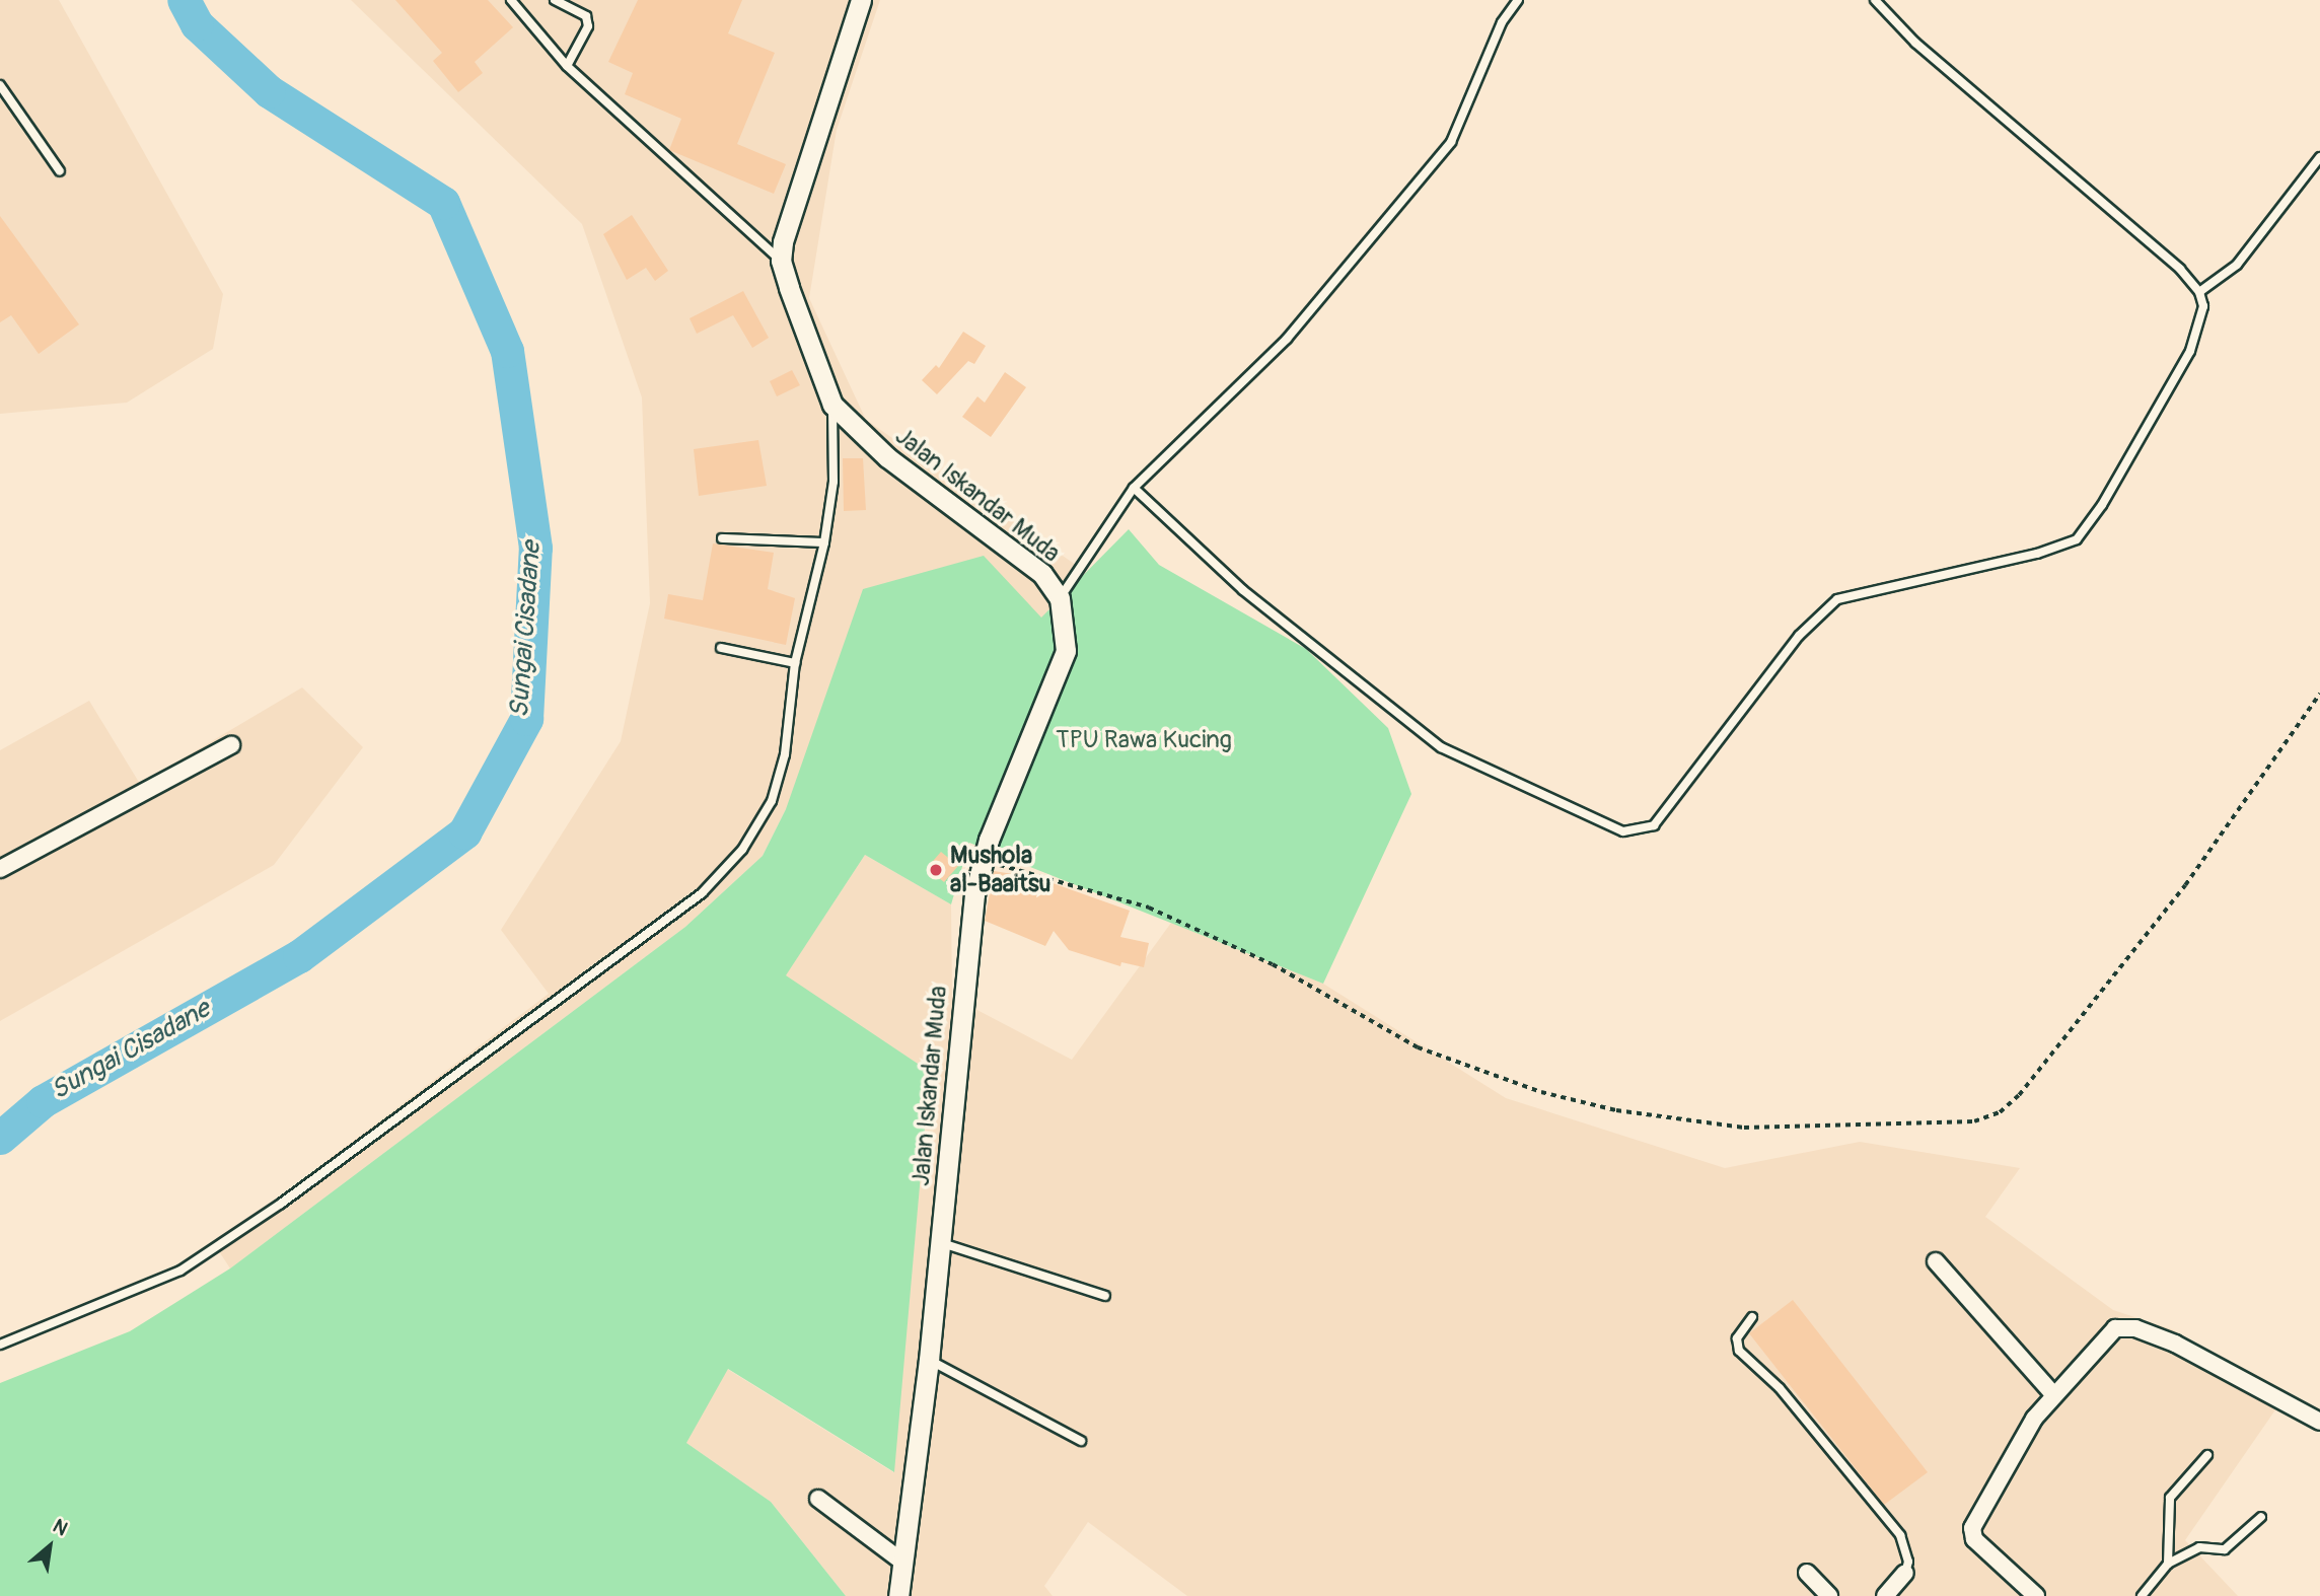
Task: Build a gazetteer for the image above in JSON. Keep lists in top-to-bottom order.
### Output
{
  "streets": {
    "street": ["Jalan Iskandar Muda"]
  },
  "water": ["Sungai Cisadane"],
  "parks": ["TPU Rawa Kucing"],
  "places": ["Mushola al-Baaitsu"],
  "north": "top right"
}
